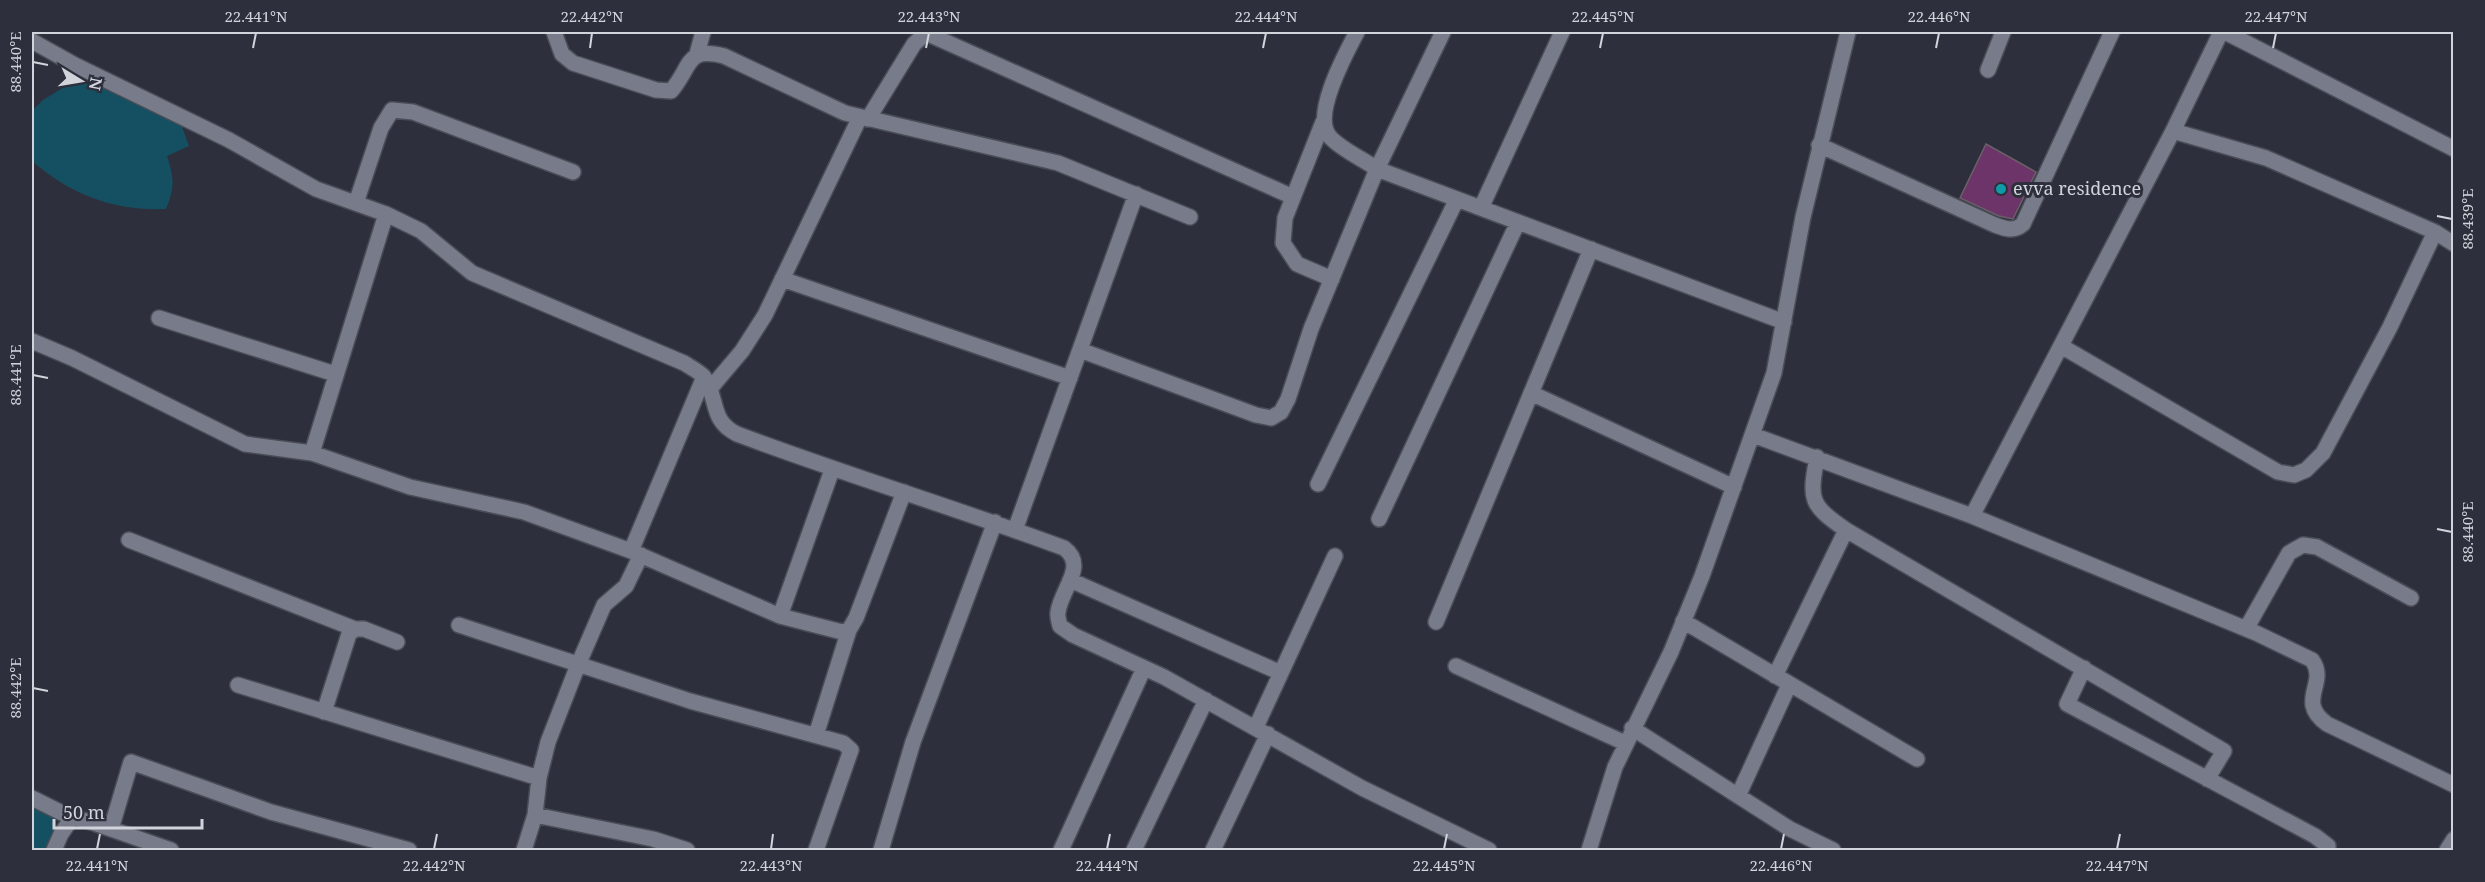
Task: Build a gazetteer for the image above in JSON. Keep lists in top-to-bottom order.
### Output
{
  "places": ["evva residence"],
  "scale_bar": "50 m",
  "north": "right",
  "coordinates": [
    "22.441°N",
    "22.442°N",
    "22.443°N",
    "22.444°N",
    "22.445°N",
    "22.446°N",
    "22.447°N",
    "88.440°E",
    "88.439°E",
    "88.441°E",
    "88.442°E"
  ]
}
